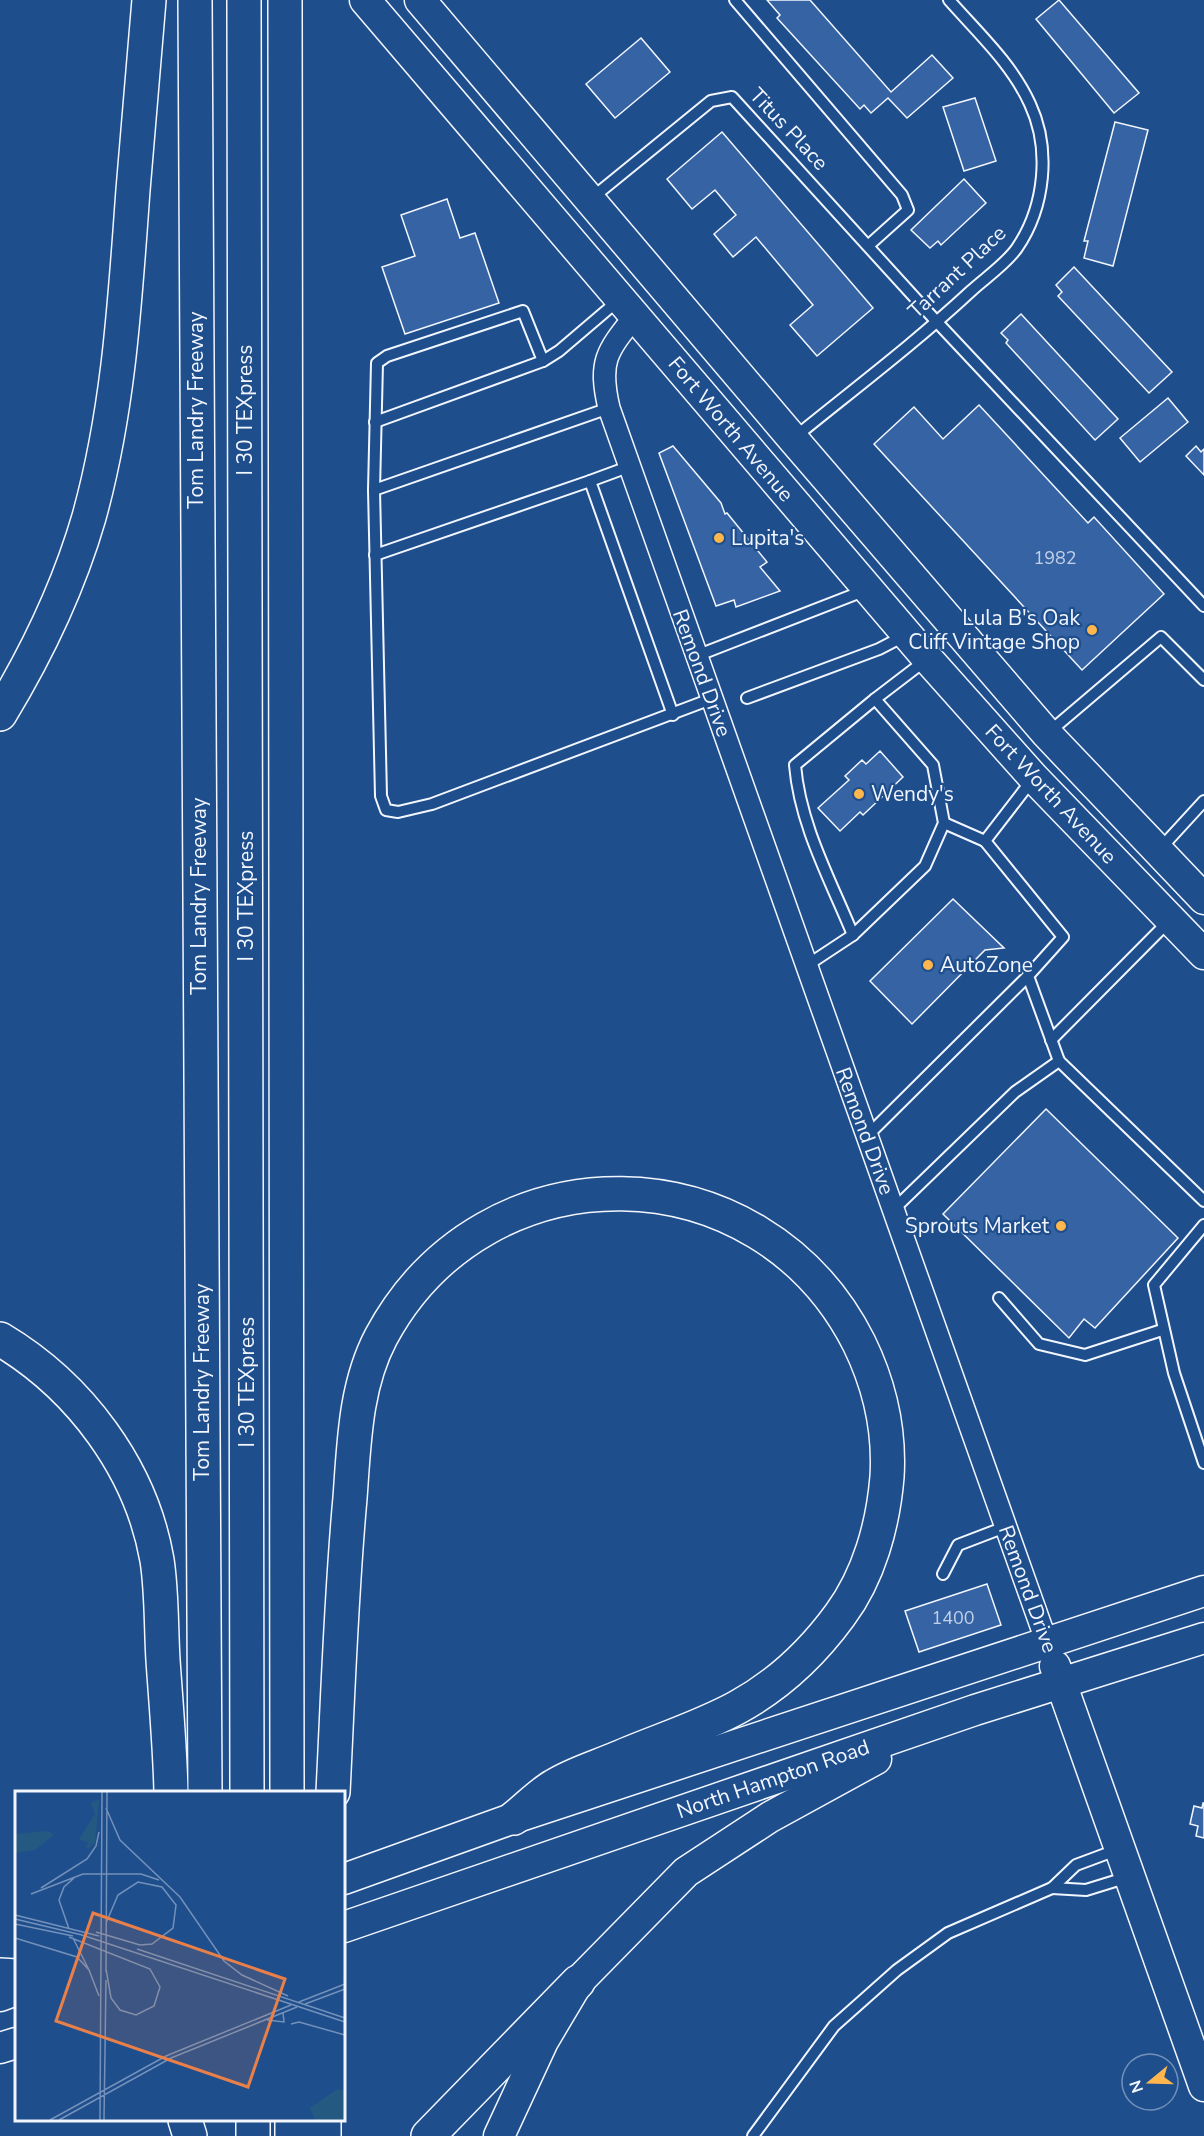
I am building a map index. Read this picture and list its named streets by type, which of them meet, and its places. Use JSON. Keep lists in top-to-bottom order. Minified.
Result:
{"streets":{"highway":["Tom Landry Freeway","I 30 TEXpress"],"main road":["Fort Worth Avenue","Remond Drive","North Hampton Road"],"lane":["Titus Place","Tarrant Place"]},"crossings":[["Titus Place","Tarrant Place"],["Titus Place","Fort Worth Avenue"],["Tarrant Place","Fort Worth Avenue"],["Fort Worth Avenue","Remond Drive"],["Remond Drive","North Hampton Road"]],"places":["Lupita's","Lula B's Oak Cliff Vintage Shop","Wendy's","AutoZone","Sprouts Market"],"house_numbers":["1982","1400"],"north":"left"}
